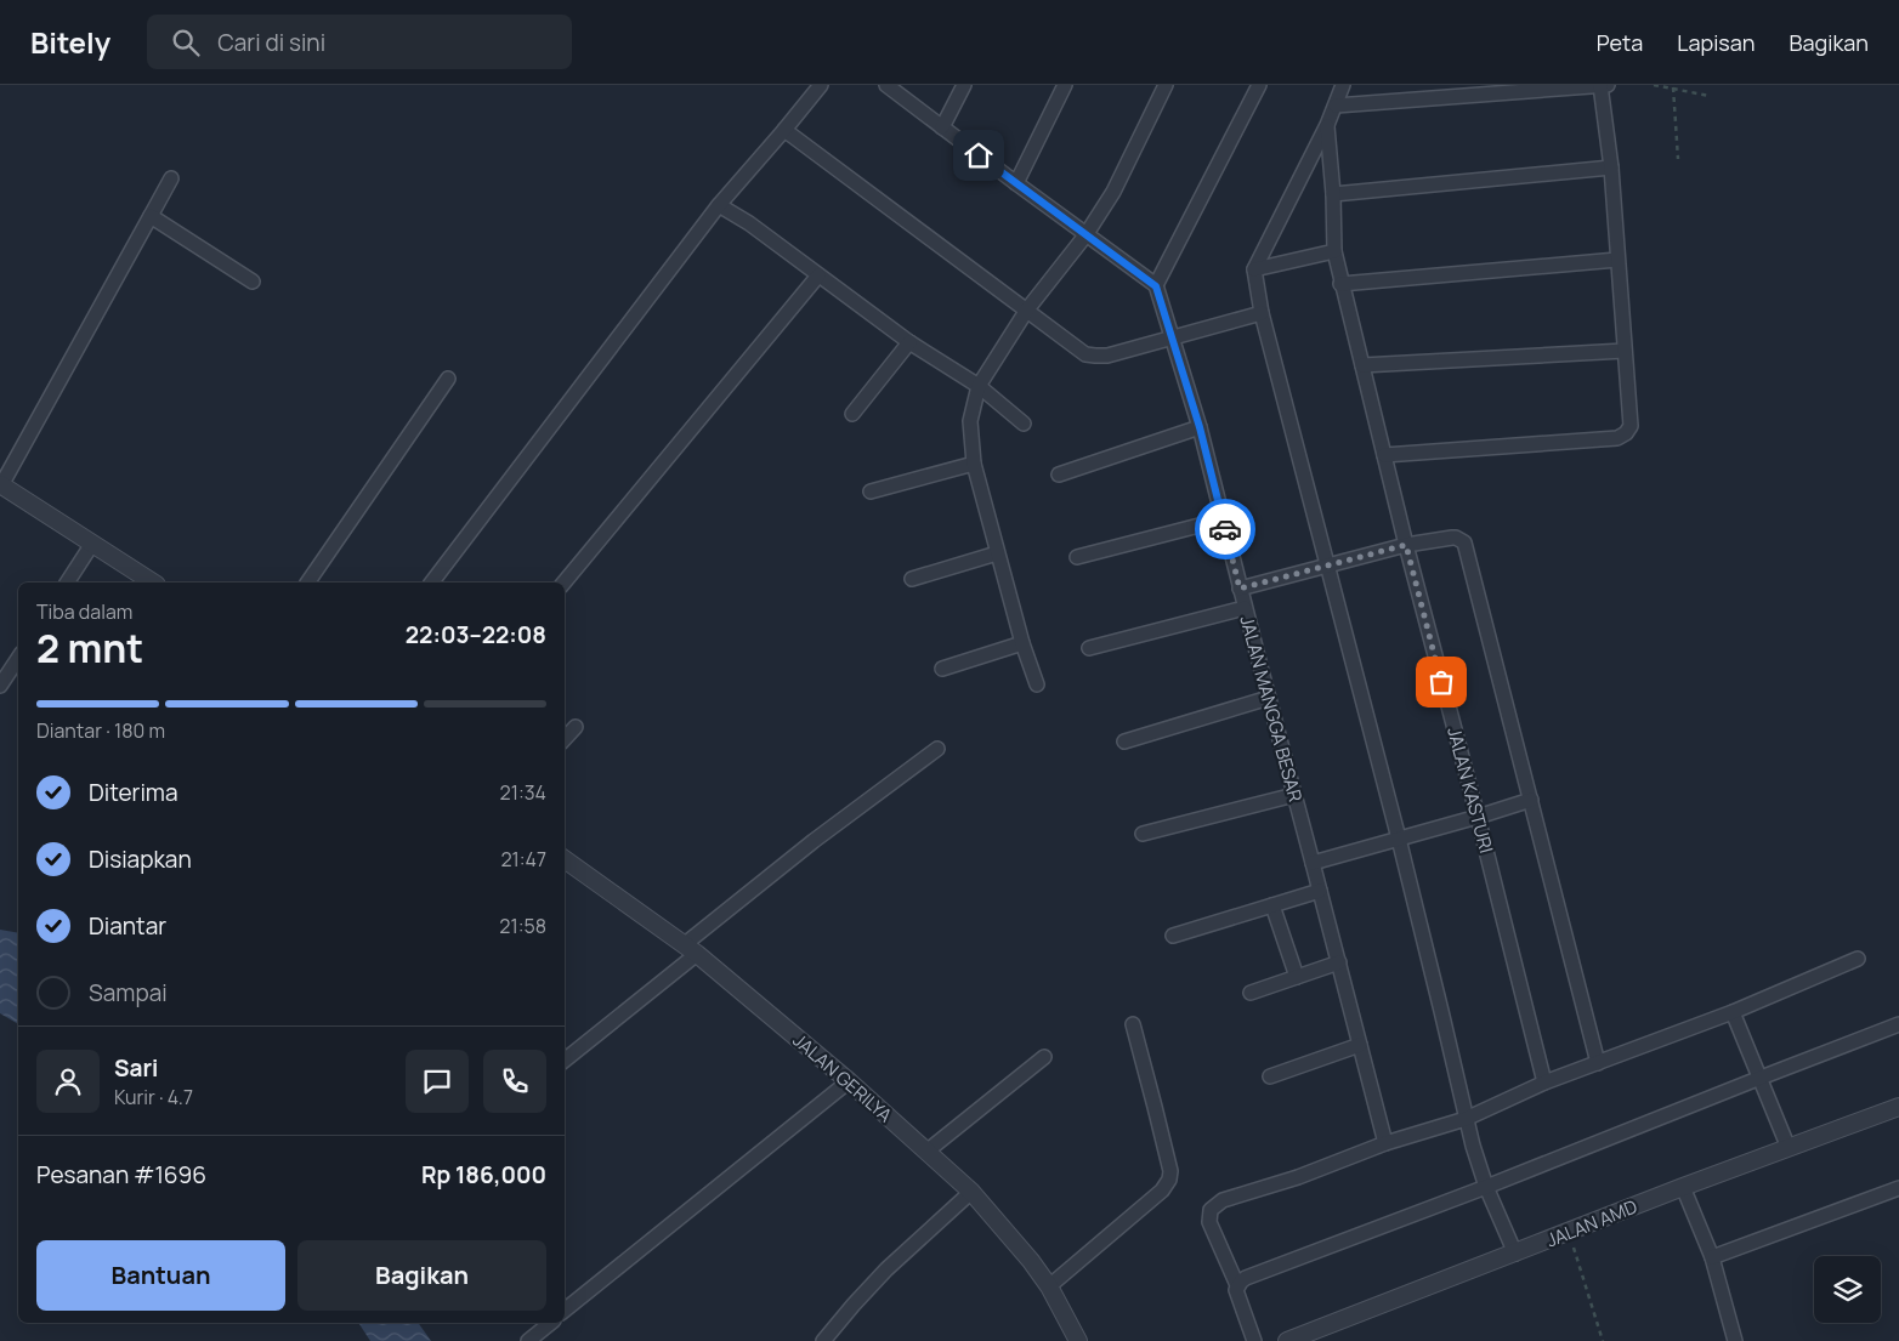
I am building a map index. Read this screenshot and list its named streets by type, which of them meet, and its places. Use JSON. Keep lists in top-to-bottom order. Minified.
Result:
{"streets":{"street":["JALAN MANGGA BESAR","JALAN KASTURI","JALAN GERILYA","JALAN AMD"]},"page":{"header":"Bitely","search":"Cari di sini","nav":["Peta","Lapisan","Bagikan"],"heading":["2 mnt","Tiba dalam","22:03–22:08"],"panel":["Sari","Kurir · 4.7","Pesanan #1696","Rp 186,000"],"bar":"Diantar · 180 m","list":[["Diterima","21:34"],["Disiapkan","21:47"],["Diantar","21:58"],"Sampai"],"buttons":["Bantuan","Bagikan"]}}
